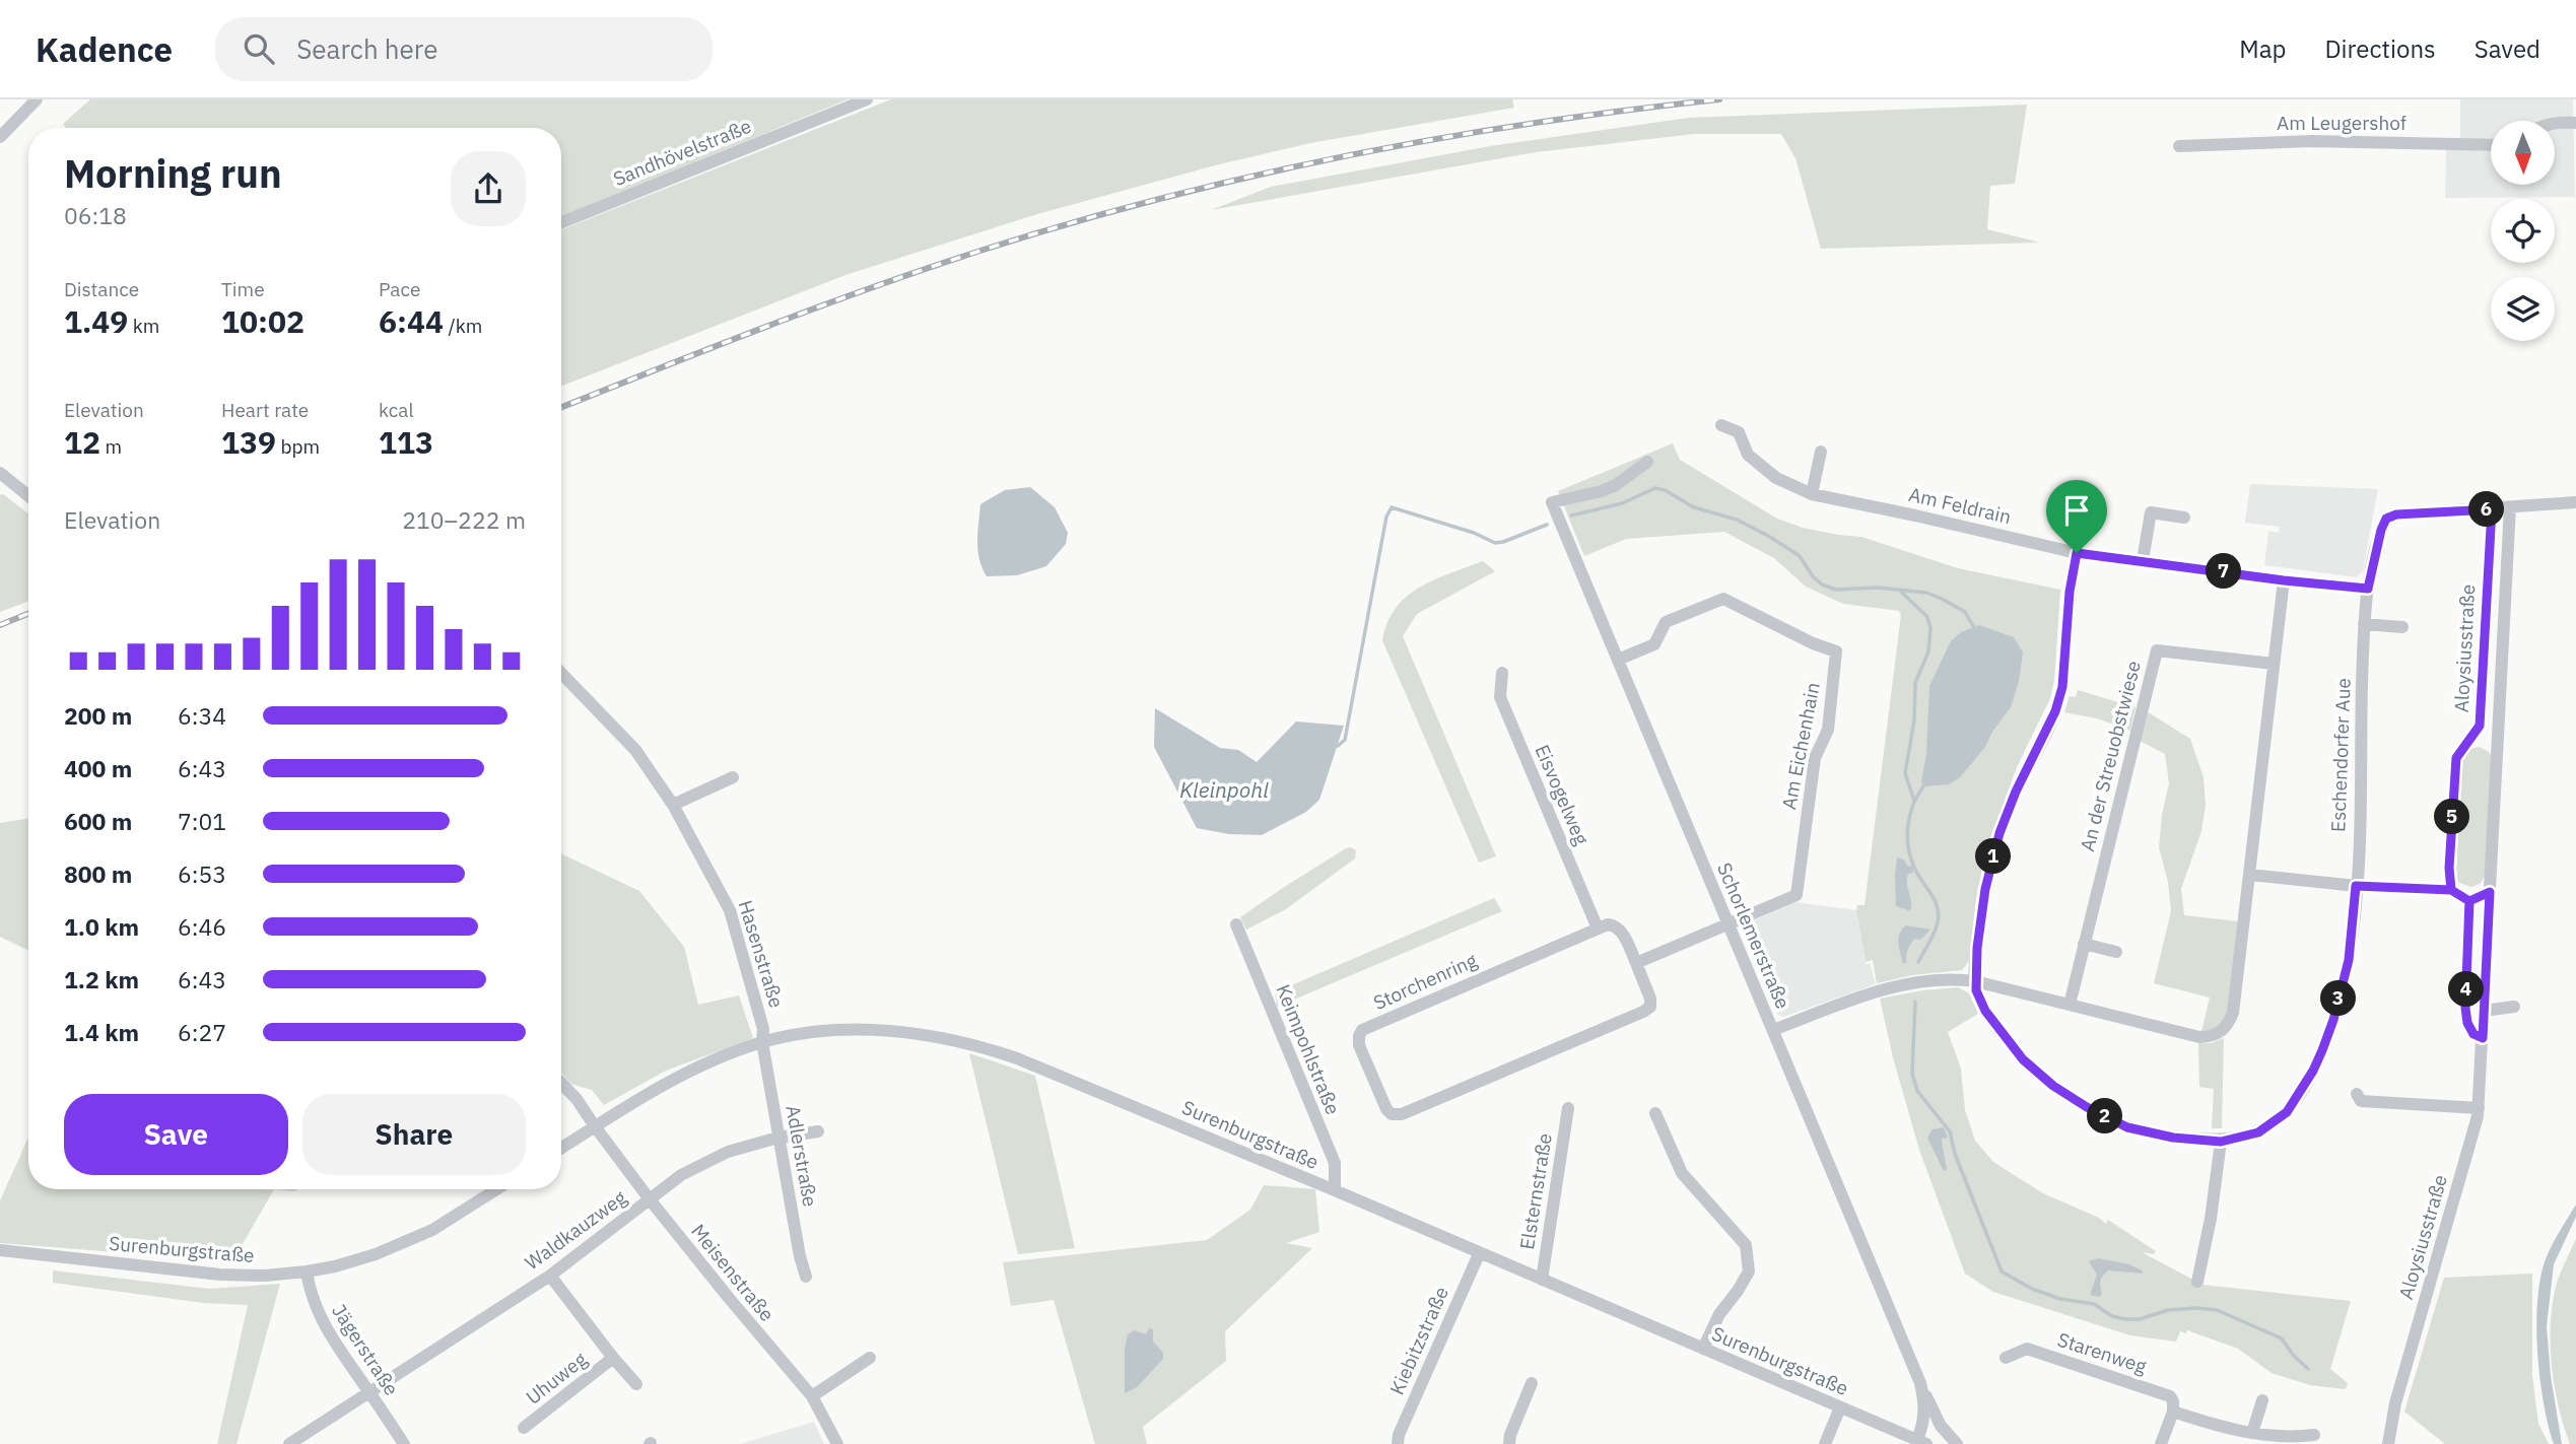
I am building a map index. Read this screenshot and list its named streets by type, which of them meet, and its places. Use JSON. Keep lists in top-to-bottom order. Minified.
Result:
{"streets":{"street":["Am Leugershof","Sandhövelstraße","Am Feldrain","Aloysiusstraße","Am Eichenhain","Eschendorfer Aue","An der Streuobstwiese","Eisvogelweg","Schorlemerstraße","Hasenstraße","Storchenring","Keimpohlstraße","Surenburgstraße","Adlerstraße","Elsternstraße","Waldkauzweg","Meisenstraße","Kiebitzstraße","Jägerstraße","Starenweg","Uhuweg"]},"crossings":[["Am Feldrain","Eschendorfer Aue"],["Aloysiusstraße","Eschendorfer Aue"],["Am Eichenhain","Schorlemerstraße"],["Eisvogelweg","Storchenring"],["Schorlemerstraße","Surenburgstraße"],["Hasenstraße","Surenburgstraße"],["Hasenstraße","Adlerstraße"],["Keimpohlstraße","Surenburgstraße"],["Surenburgstraße","Adlerstraße"],["Surenburgstraße","Elsternstraße"],["Surenburgstraße","Meisenstraße"],["Surenburgstraße","Kiebitzstraße"],["Surenburgstraße","Jägerstraße"],["Adlerstraße","Waldkauzweg"],["Waldkauzweg","Meisenstraße"],["Waldkauzweg","Jägerstraße"],["Waldkauzweg","Uhuweg"]],"water":["Kleinpohl"],"north":"bottom","page":{"header":"Kadence","search":"Search here","nav":["Map","Directions","Saved"],"heading":["Morning run","06:18"],"stats":[["Distance","1.49 km"],["Time","10:02"],["Pace","6:44 /km"],["Elevation","12 m"],["Heart rate","139 bpm"],["kcal","113"]],"chart":["Elevation","210–222 m"],"pins":["6","7","5","1","4","3","2"],"list":[{"name":"200 m","note":"6:34"},{"name":"400 m","note":"6:43"},{"name":"600 m","note":"7:01"},{"name":"800 m","note":"6:53"},{"name":"1.0 km","note":"6:46"},{"name":"1.2 km","note":"6:43"},{"name":"1.4 km","note":"6:27"}],"buttons":["Save","Share"]}}
